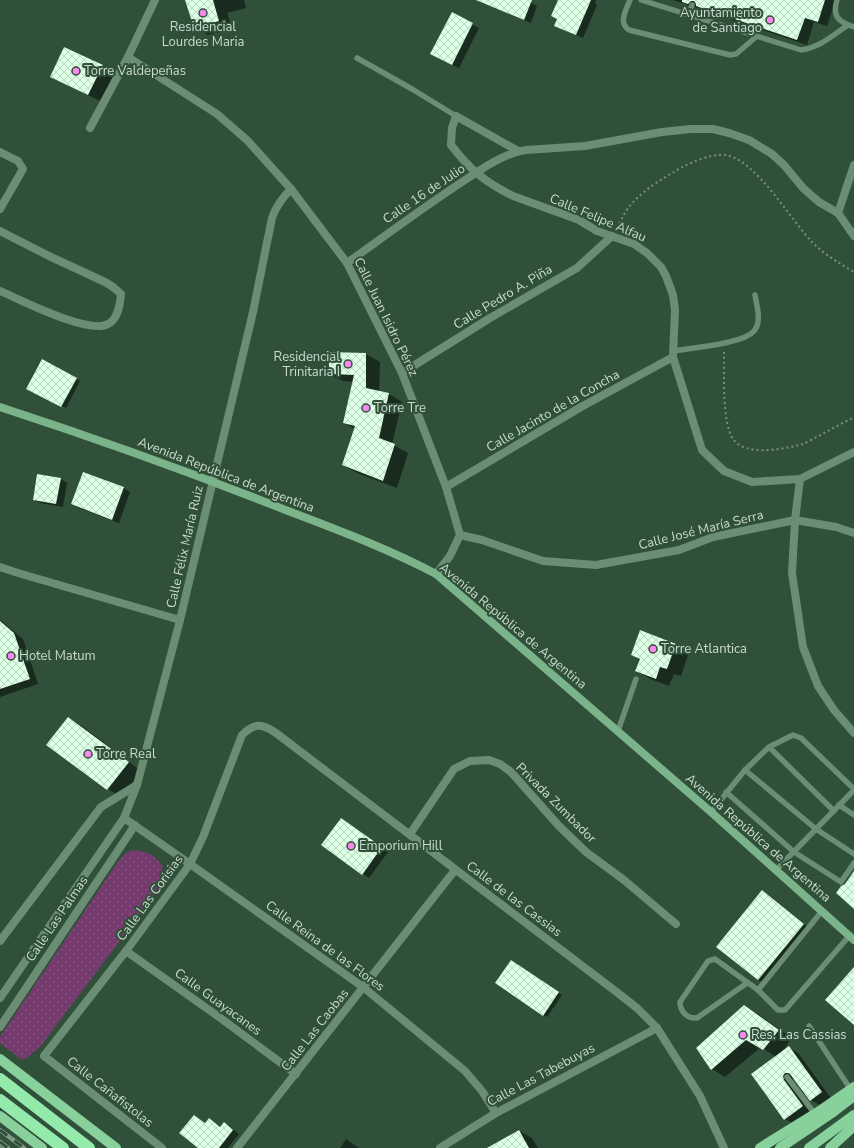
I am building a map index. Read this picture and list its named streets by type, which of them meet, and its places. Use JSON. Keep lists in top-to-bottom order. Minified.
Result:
{"streets":{"main road":["Avenida República de Argentina"],"street":["Calle 16 de Julio","Calle Felipe Alfau","Calle Pedro A. Piña","Calle Juan Isidro Pérez","Calle Jacinto de la Concha","Calle José María Serra","Calle Félix María Ruiz","Privada Zumbador","Calle Las Corisias","Calle de las Cassias","Calle Las Palmas","Calle Reina de las Flores","Calle Guayacanes","Calle Las Caobas","Calle Las Tabebuyas","Calle Cañafistolas"]},"crossings":[["Calle 16 de Julio","Calle Felipe Alfau"],["Calle 16 de Julio","Calle Juan Isidro Pérez"],["Calle Felipe Alfau","Calle Pedro A. Piña"],["Calle Felipe Alfau","Calle Jacinto de la Concha"],["Calle Pedro A. Piña","Calle Juan Isidro Pérez"],["Calle Juan Isidro Pérez","Calle Jacinto de la Concha"],["Calle Juan Isidro Pérez","Calle José María Serra"],["Calle Juan Isidro Pérez","Calle Félix María Ruiz"],["Avenida República de Argentina","Calle Félix María Ruiz"],["Calle Félix María Ruiz","Calle Las Palmas"],["Calle Félix María Ruiz","Calle Reina de las Flores"],["Privada Zumbador","Calle de las Cassias"],["Calle Las Corisias","Calle de las Cassias"],["Calle Las Corisias","Calle Reina de las Flores"],["Calle Las Corisias","Calle Guayacanes"],["Calle Las Corisias","Calle Cañafistolas"],["Calle de las Cassias","Calle Las Caobas"],["Calle de las Cassias","Calle Las Tabebuyas"],["Calle Las Palmas","Calle Reina de las Flores"],["Calle Reina de las Flores","Calle Las Caobas"],["Calle Reina de las Flores","Calle Las Tabebuyas"],["Calle Guayacanes","Calle Las Caobas"]],"places":["Residencial Lourdes Maria","Ayuntamiento de Santiago","Torre Valdepeñas","Residencial Trinitaria I","Torre Tre","Torre Atlantica","Hotel Matum","Torre Real","Emporium Hill","Res. Las Cassias"]}
